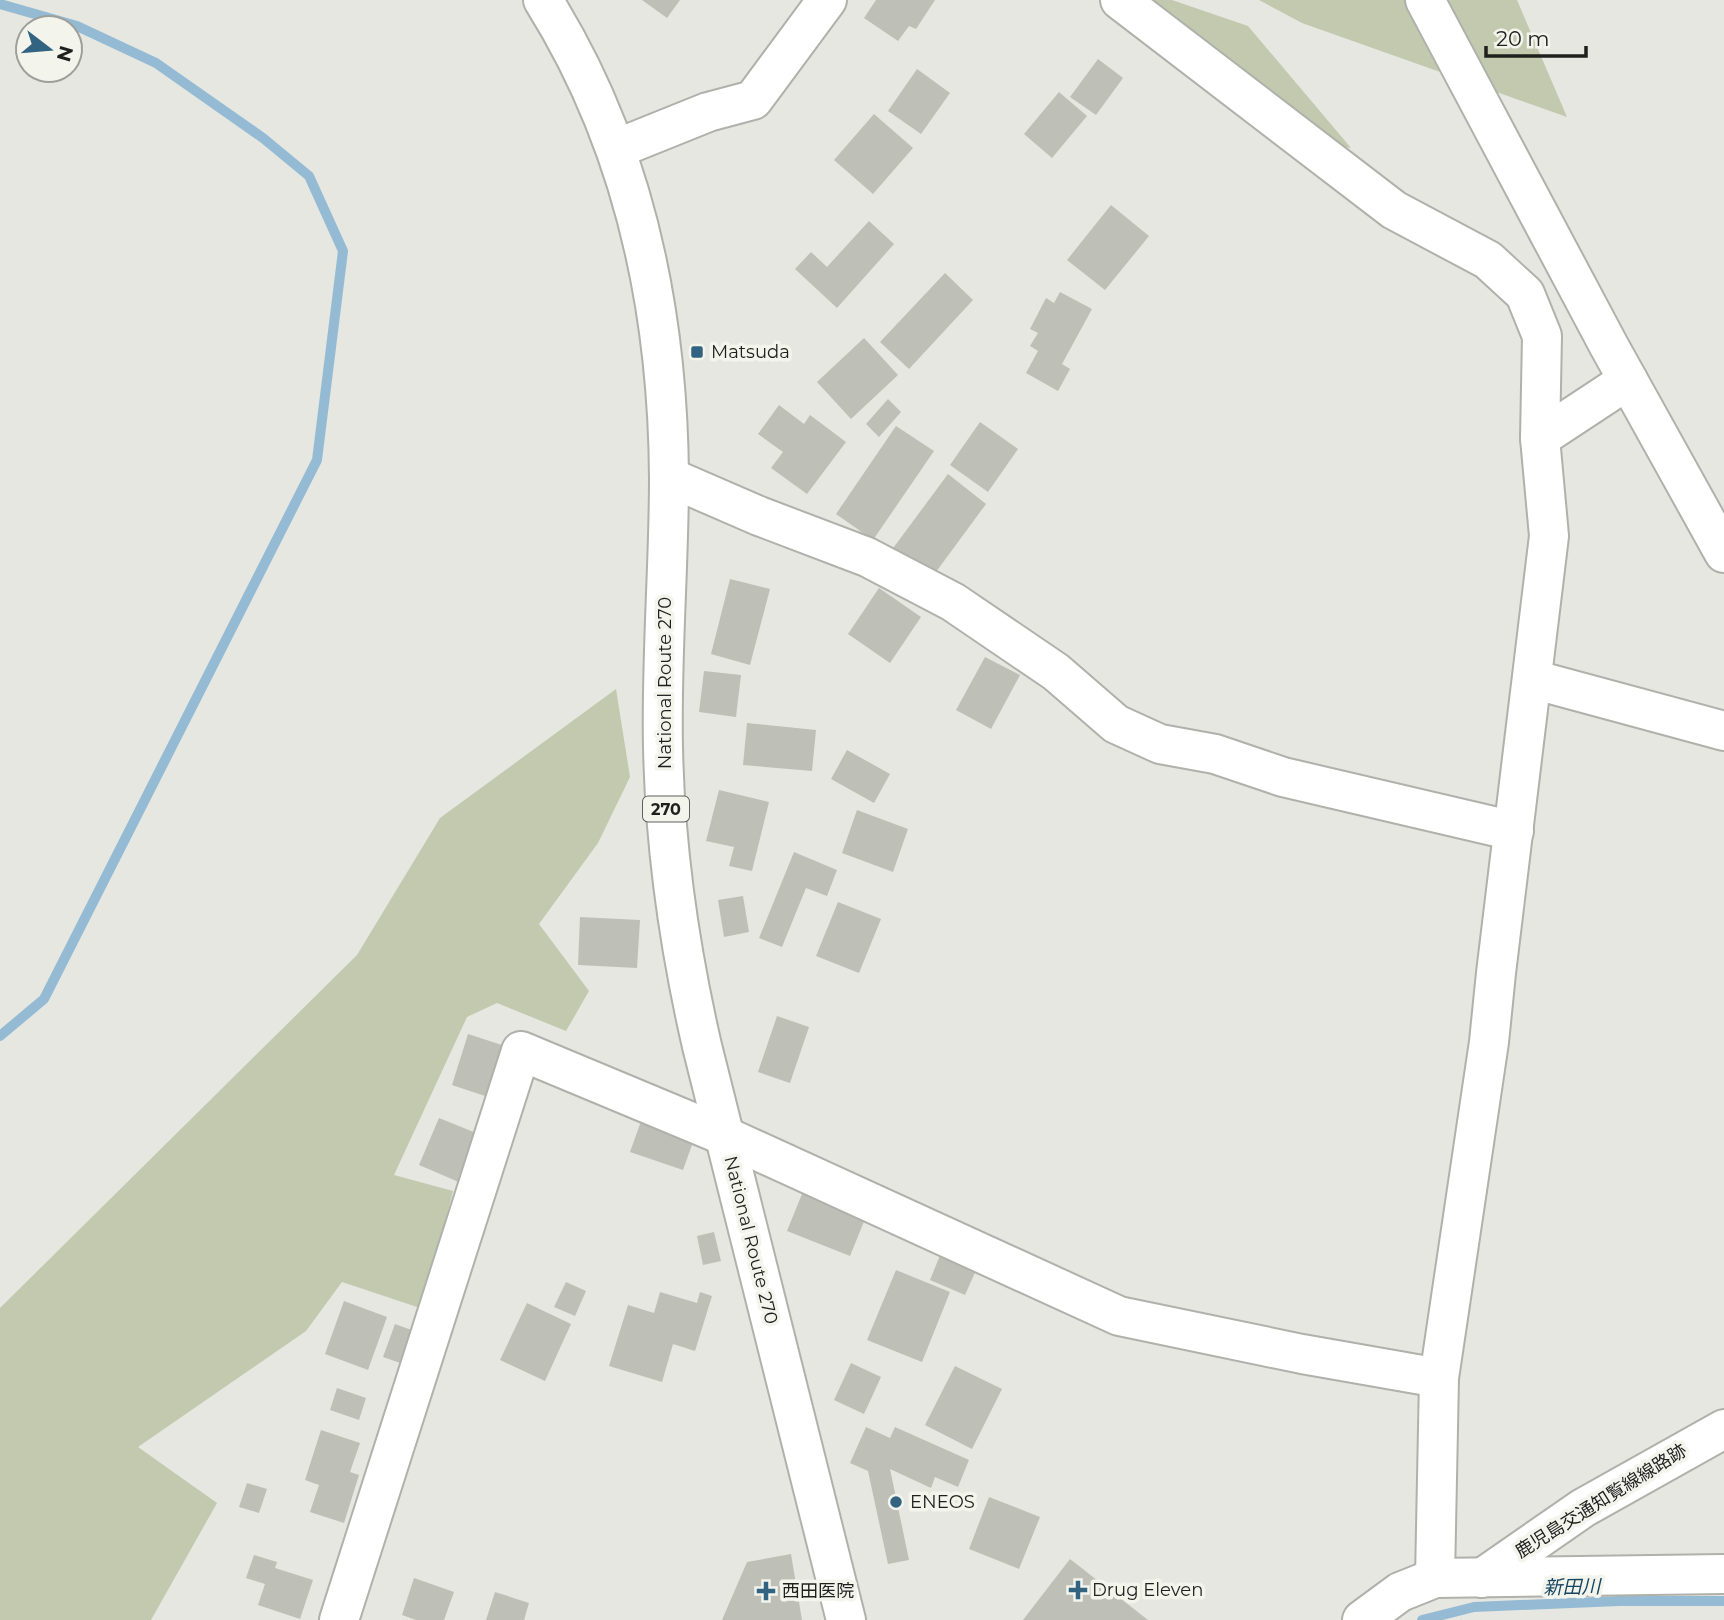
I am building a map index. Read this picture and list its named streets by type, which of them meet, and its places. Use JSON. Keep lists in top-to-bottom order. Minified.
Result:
{"streets":{"main road":["National Route 270","270","鹿児島交通知覧線線路跡"]},"water":["新田川"],"places":{"transit":["Matsuda"],"other":["ENEOS"],"health":["Drug Eleven","西田医院"]},"scale_bar":"20 m","north":"right"}
